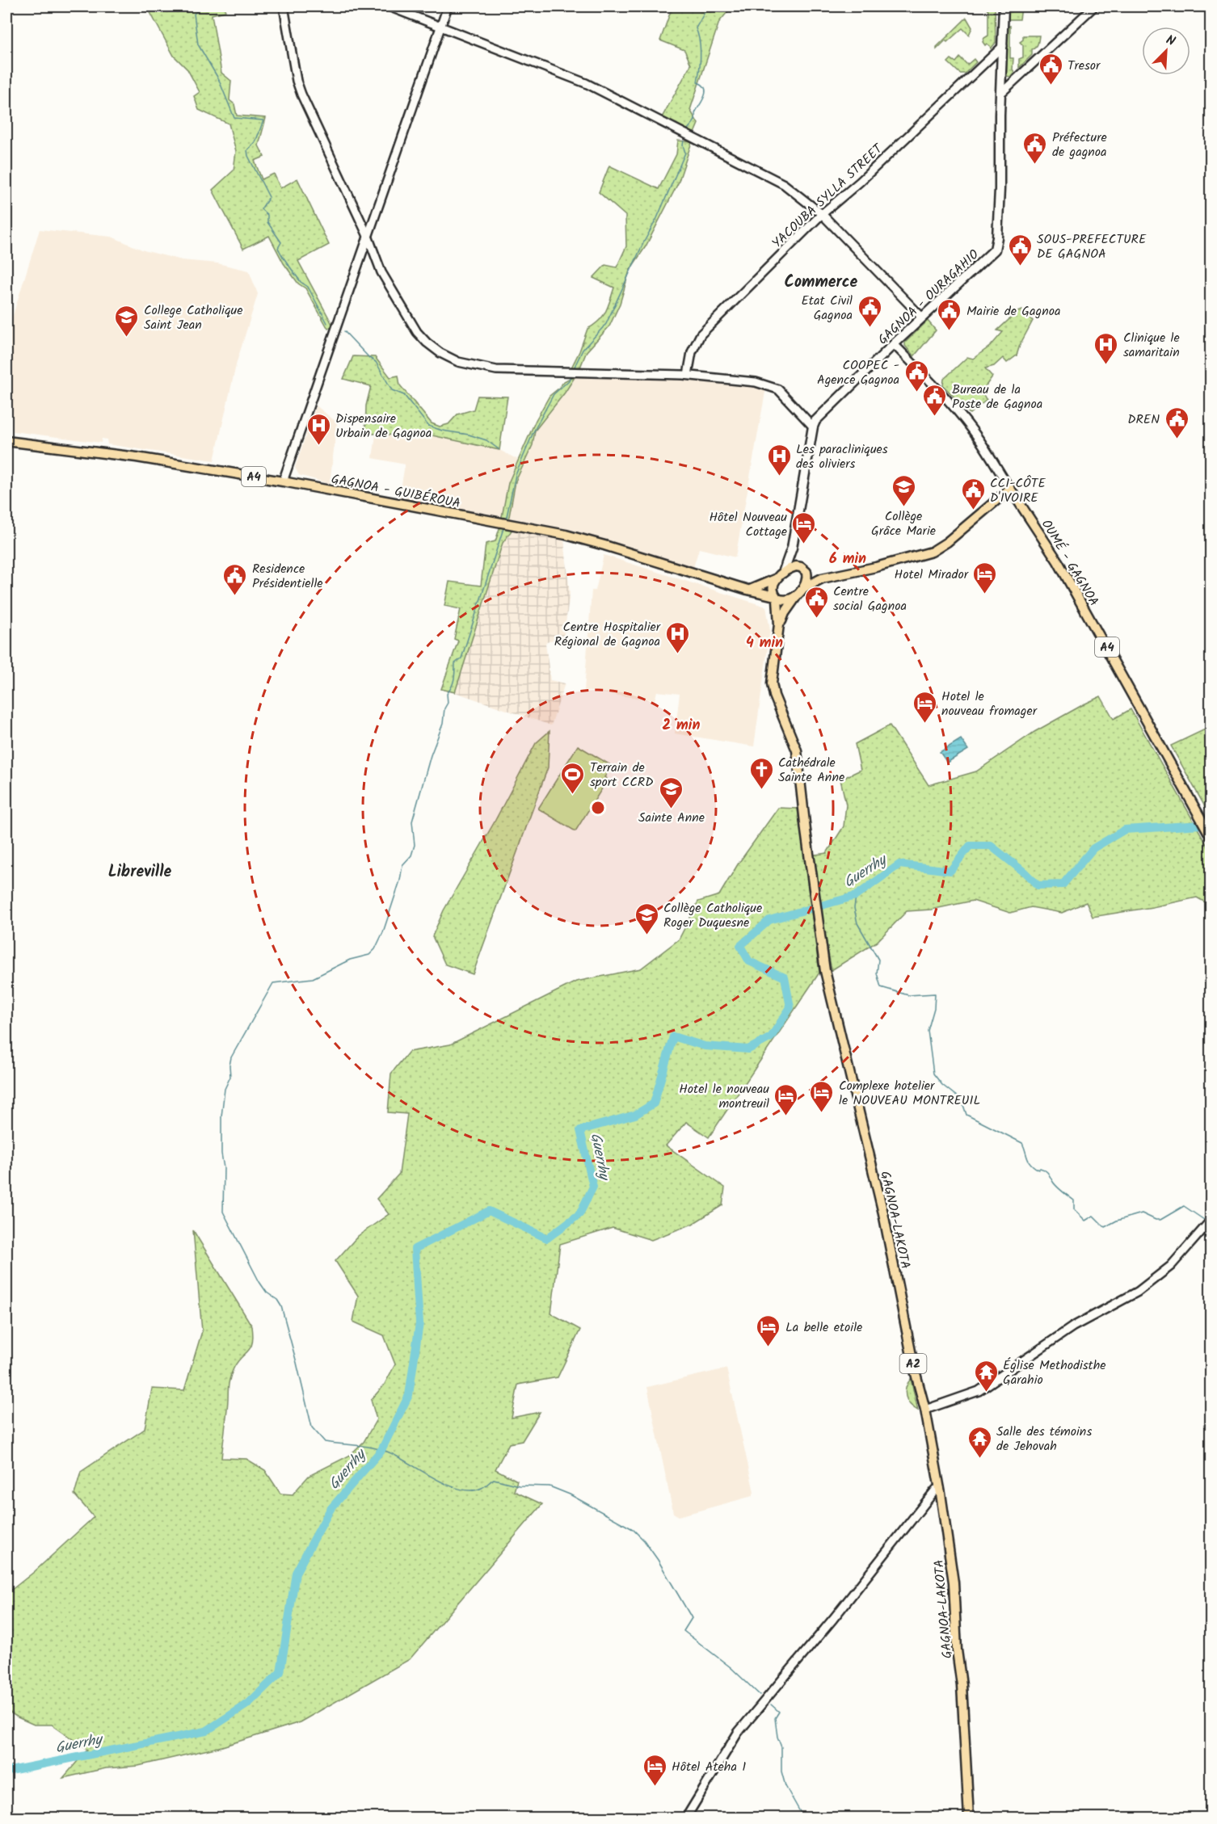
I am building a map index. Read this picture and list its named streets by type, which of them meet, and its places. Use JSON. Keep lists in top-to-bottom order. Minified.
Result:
{"streets":{"main road":["GAGNOA - OURAGAHIO","A4","GAGNOA - GUIBÉROUA","OUMÉ - GAGNOA","GAGNOA-LAKOTA","A2"],"street":["YACOUBA SYLLA STREET"]},"crossings":[["YACOUBA SYLLA STREET","GAGNOA - OURAGAHIO"],["GAGNOA - GUIBÉROUA","GAGNOA-LAKOTA"]],"districts":["Commerce","Libreville"],"water":["Guerrhy"],"places":{"public building":["Tresor","Préfecture de gagnoa","SOUS-PREFECTURE DE GAGNOA","Etat Civil Gagnoa","Mairie de Gagnoa","COOPEC - Agence Gagnoa","Bureau de la Poste de Gagnoa","DREN","CCI-CÔTE D'IVOIRE","Residence Présidentielle","Centre social Gagnoa"],"school or university":["College Catholique Saint Jean","Collège Grâce Marie","Sainte Anne","Collège Catholique Roger Duquesne"],"hospital":["Clinique le samaritain","Dispensaire Urbain de Gagnoa","Les paracliniques des oliviers","Centre Hospitalier Régional de Gagnoa"],"hotel":["Hôtel Nouveau Cottage","Hotel Mirador","Hotel le nouveau fromager","Complexe hotelier le NOUVEAU MONTREUIL","Hotel le nouveau montreuil","La belle etoile","Hôtel Ateha 1"],"church":["Cathédrale Sainte Anne"],"sports":["Terrain de sport CCRD"],"temple":["Église Methodisthe Garahio","Salle des témoins de Jehovah"]},"north":"top right","rings":["6 min","4 min","2 min"]}
